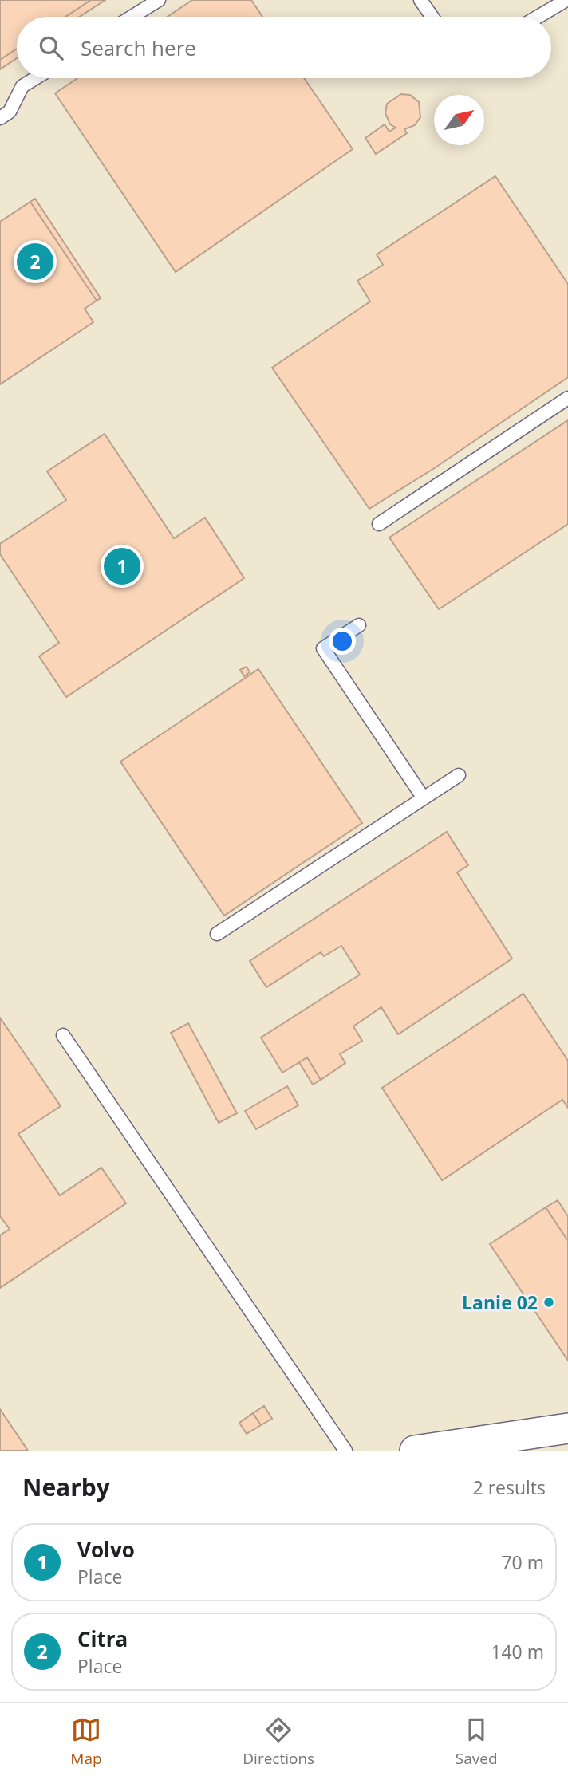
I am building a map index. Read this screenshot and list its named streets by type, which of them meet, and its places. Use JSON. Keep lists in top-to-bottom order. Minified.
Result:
{"places":["Lanie 02"],"north":"top right","page":{"search":"Search here","pins":["2","1"],"heading":["Nearby","2 results"],"list":[{"mark":"1","name":"Volvo","note":"Place","value":"70 m"},{"mark":"2","name":"Citra","note":"Place","value":"140 m"}],"nav":["Map","Directions","Saved"]}}
